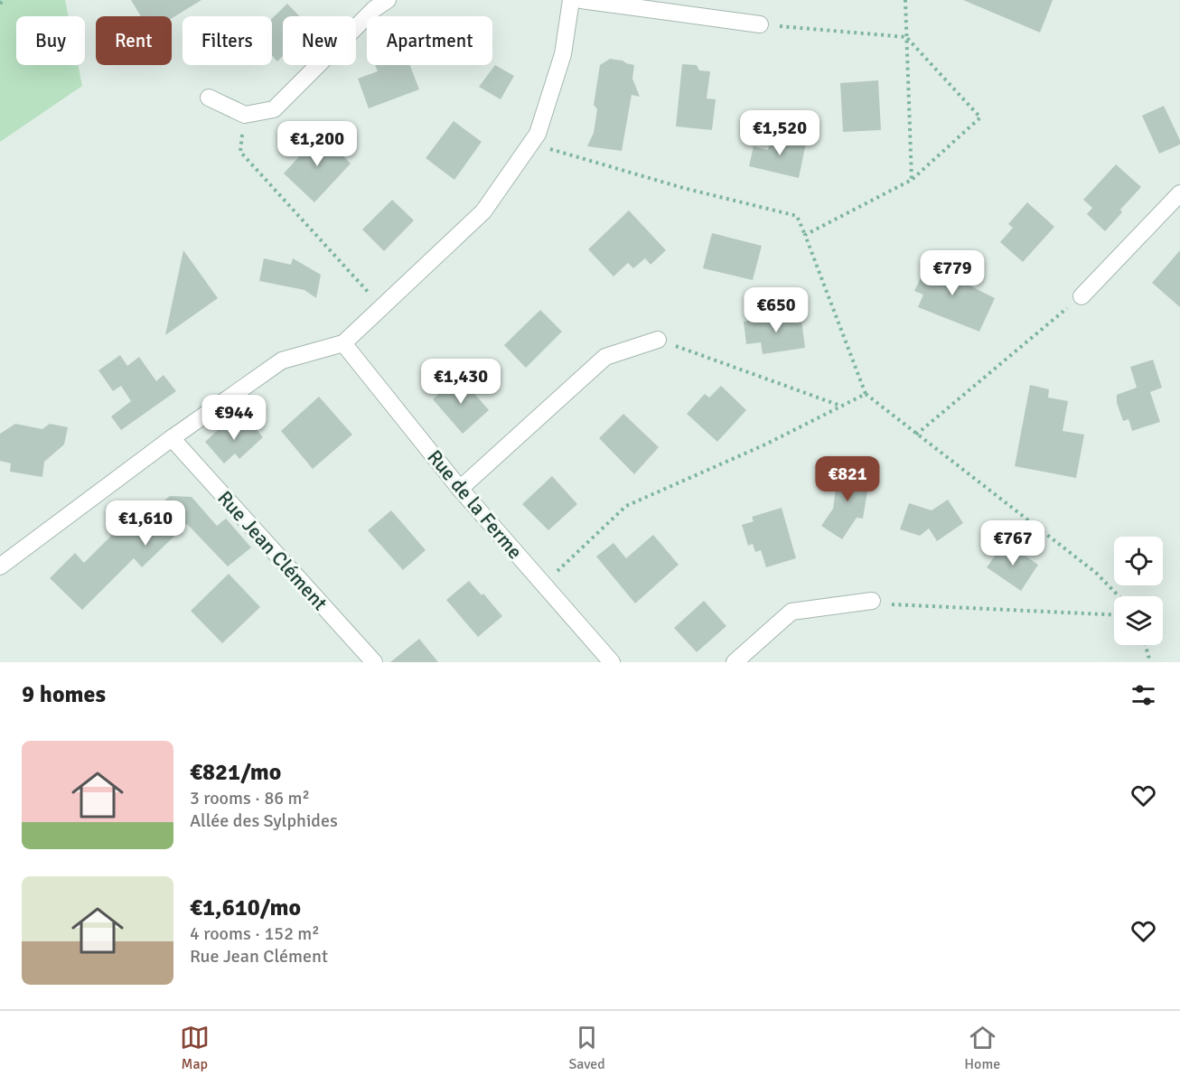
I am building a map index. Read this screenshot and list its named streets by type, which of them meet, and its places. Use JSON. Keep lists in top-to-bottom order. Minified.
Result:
{"streets":{"street":["Rue de la Ferme","Rue Jean Clément"]},"page":{"chip":["Buy","Rent","Filters","New","Apartment"],"price":["€1,520","€1,200","€779","€650","€1,430","€944","€821","€1,610","€767"],"heading":"9 homes","list":[{"name":"€821/mo","note":"3 rooms · 86 m² · Allée des Sylphides"},{"name":"€1,610/mo","note":"4 rooms · 152 m² · Rue Jean Clément"}],"tabs":["Map","Saved","Home"]}}
